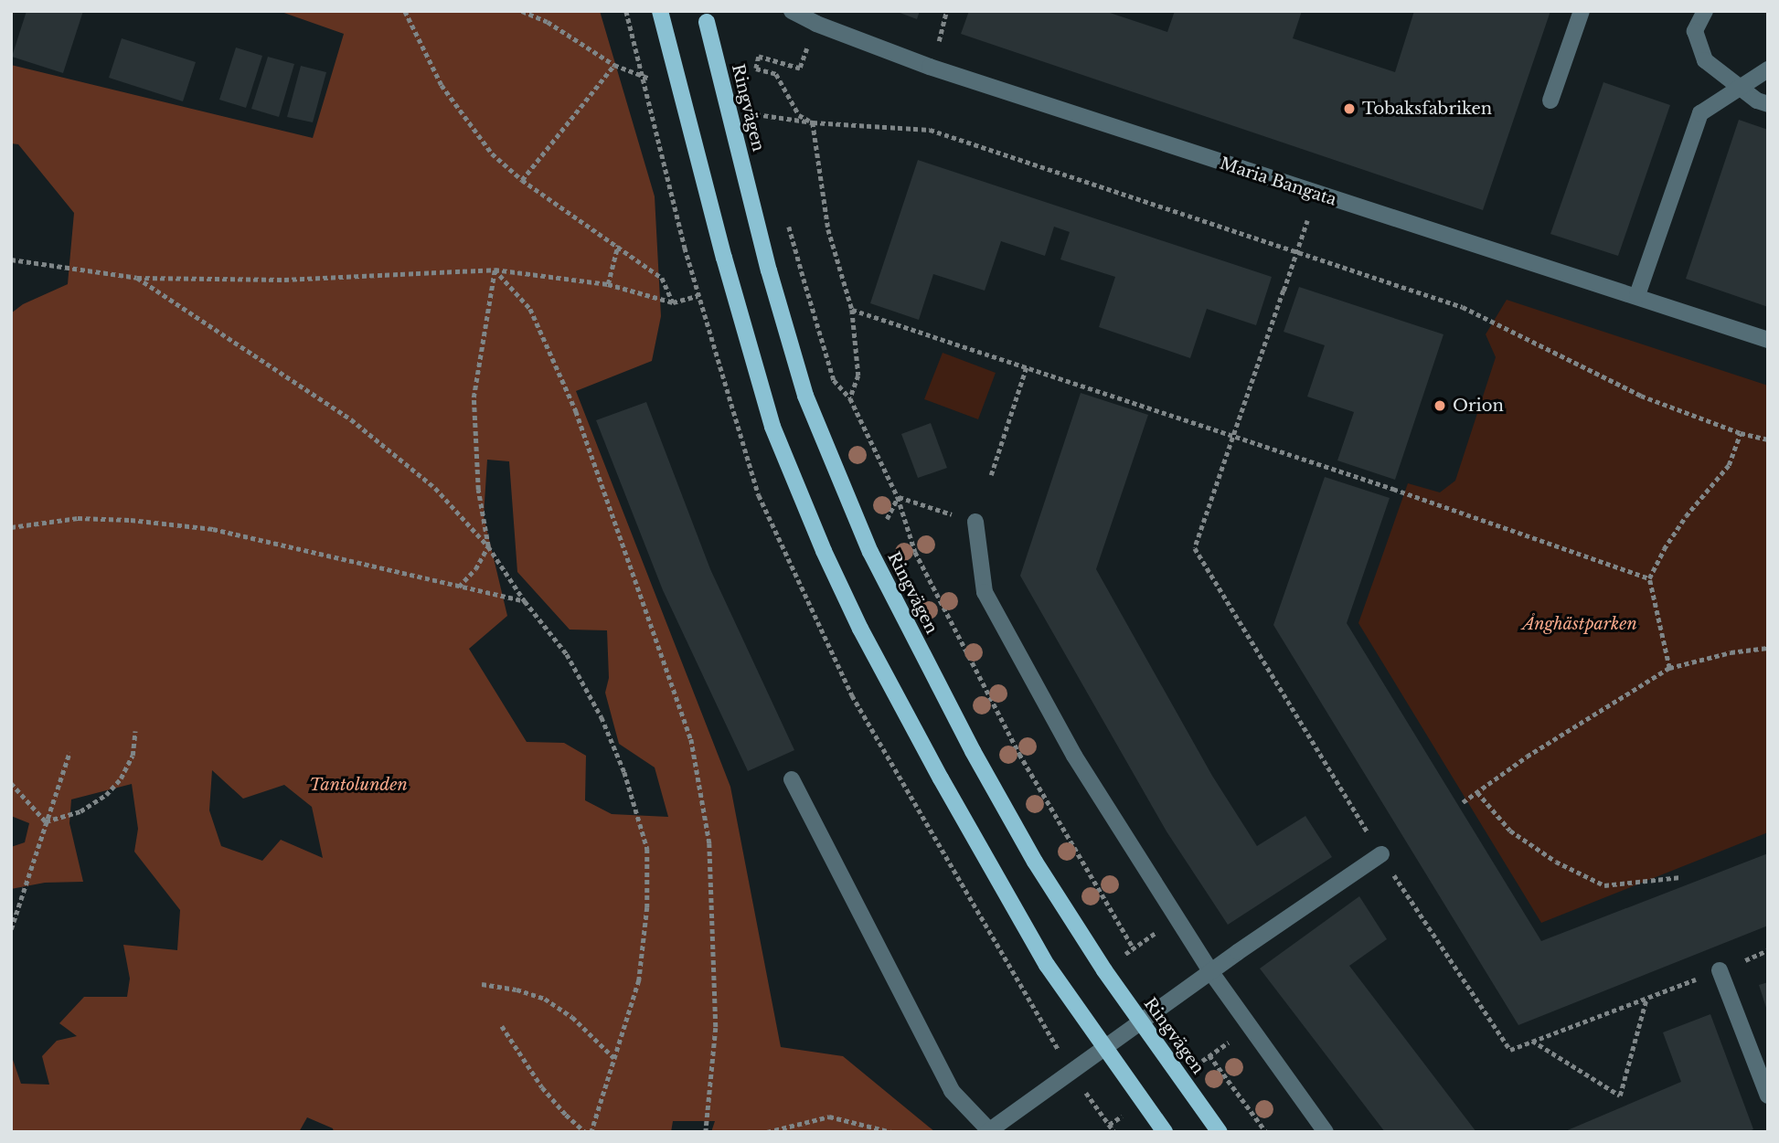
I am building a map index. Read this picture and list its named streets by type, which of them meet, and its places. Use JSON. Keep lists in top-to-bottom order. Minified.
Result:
{"streets":{"main road":["Ringvägen"],"street":["Maria Bangata"]},"parks":["Ånghästparken","Tantolunden"],"places":["Tobaksfabriken","Orion"]}
